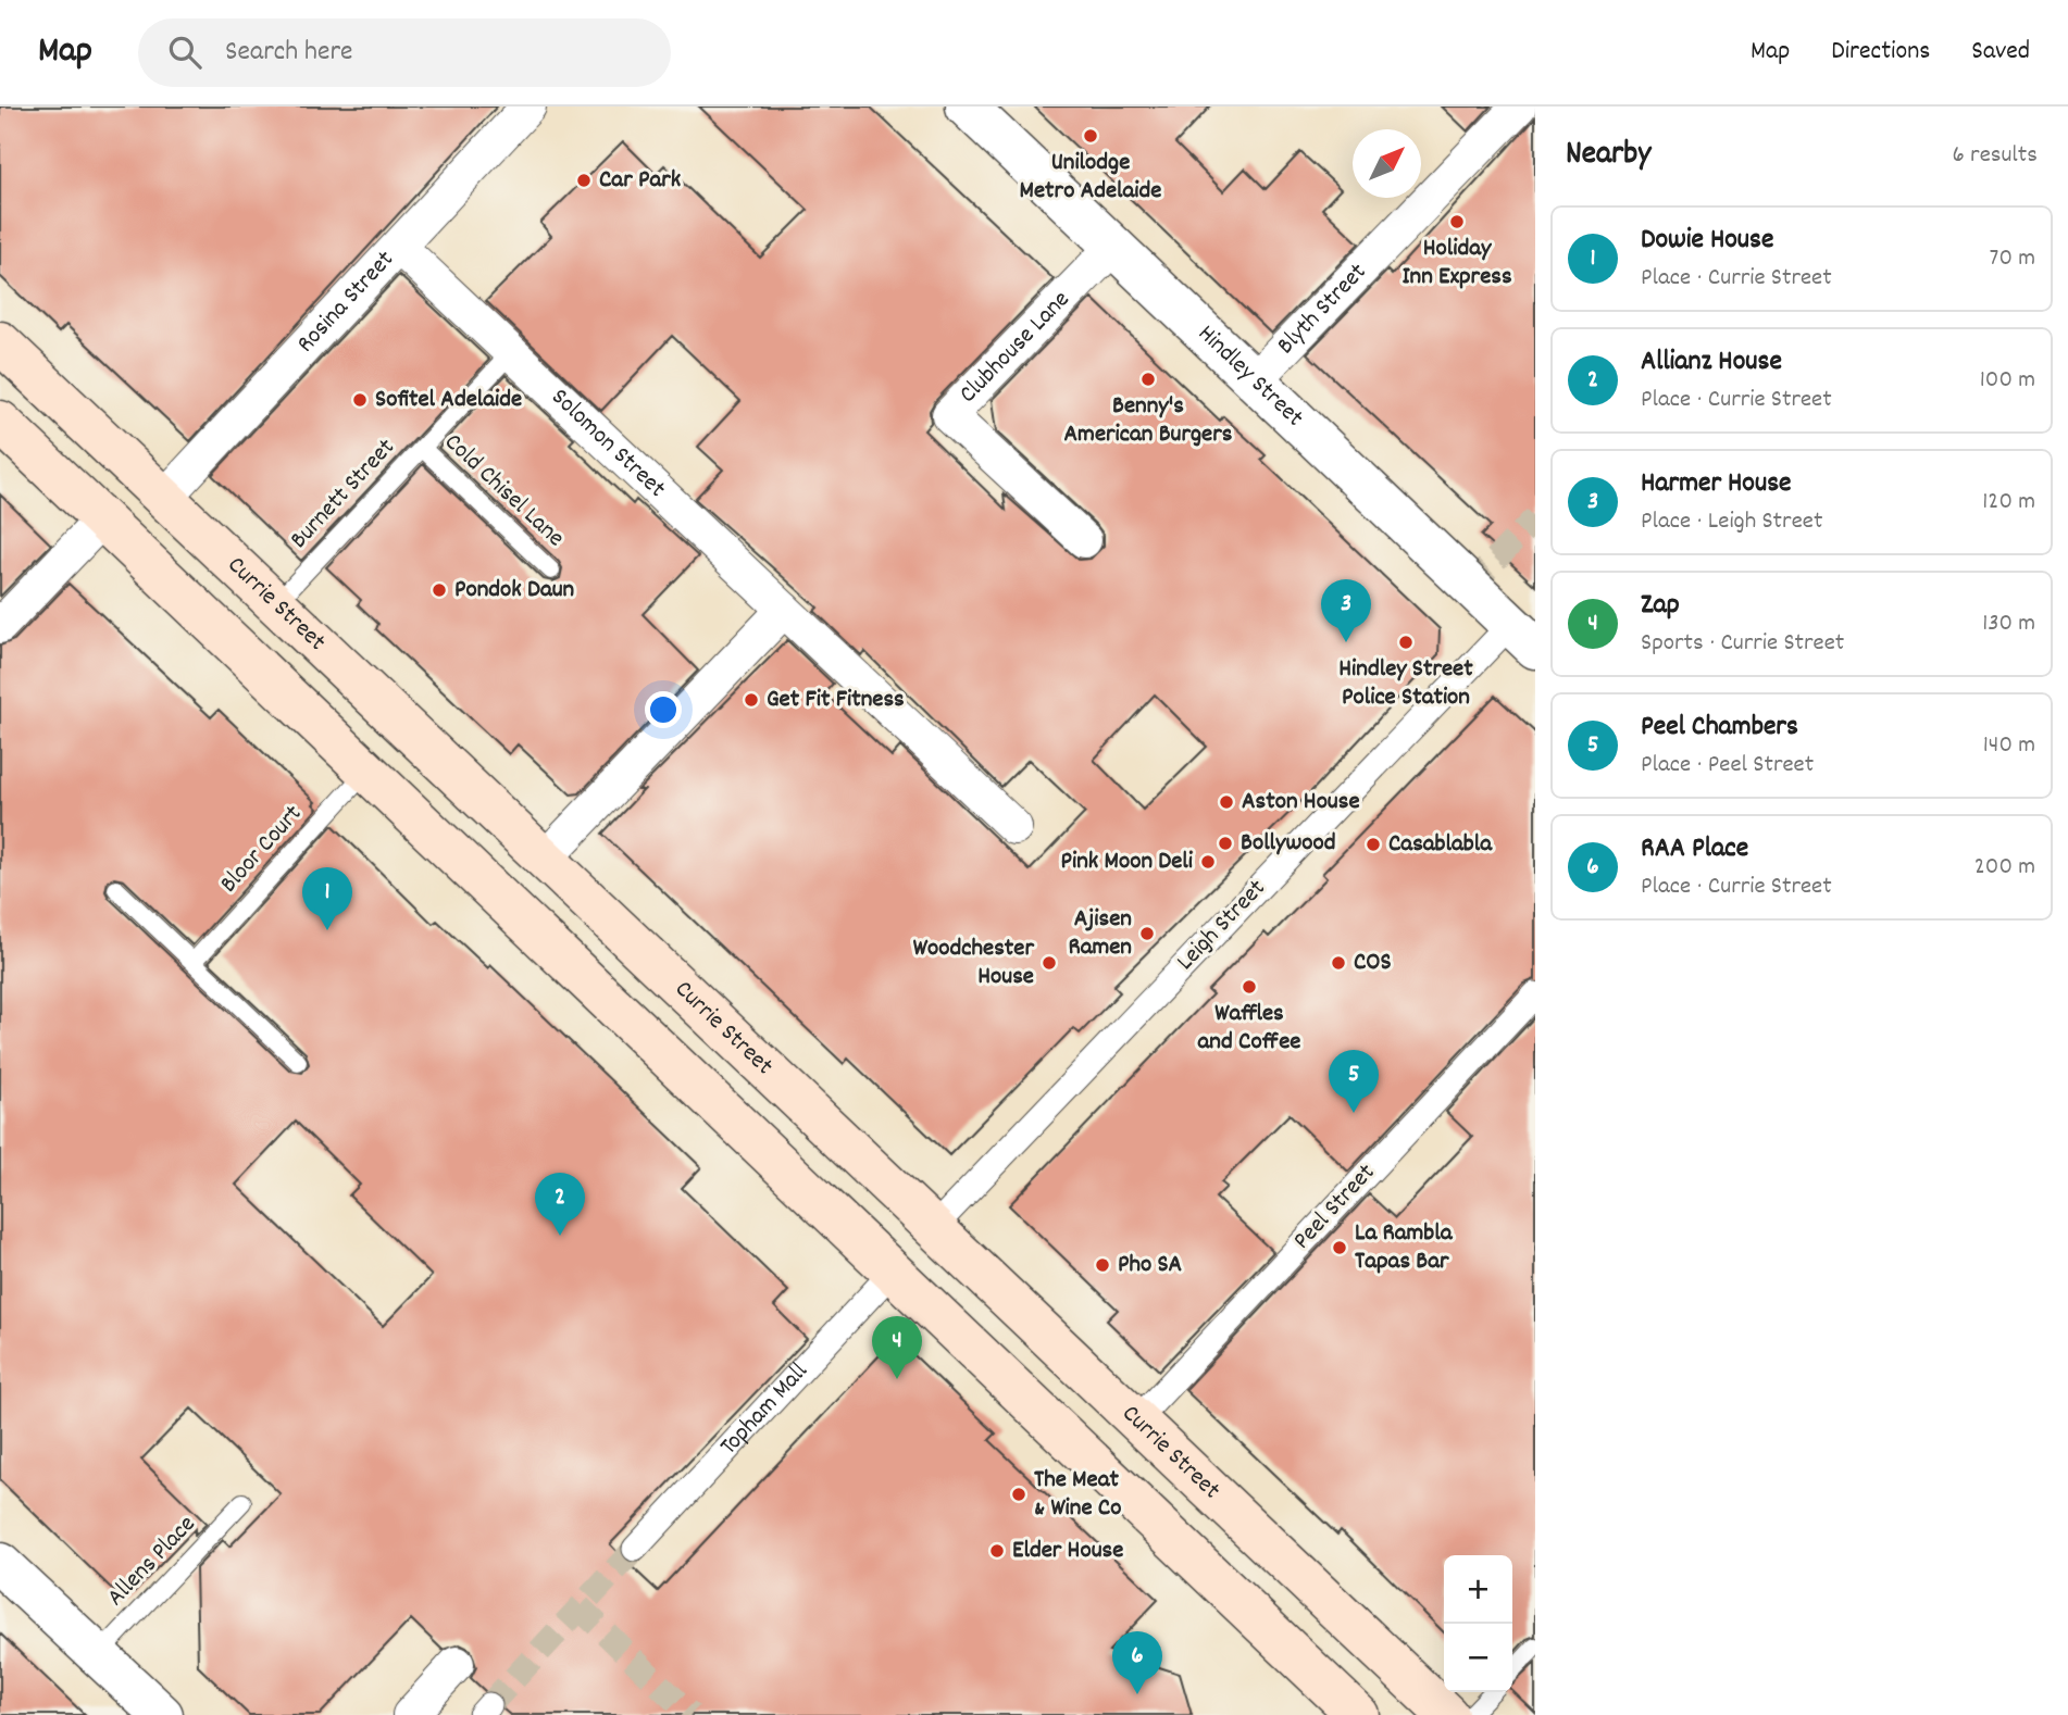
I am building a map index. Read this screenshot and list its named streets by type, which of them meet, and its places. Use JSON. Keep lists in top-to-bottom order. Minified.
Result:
{"streets":{"main road":["Currie Street"],"street":["Rosina Street","Blyth Street","Clubhouse Lane","Hindley Street","Solomon Street","Leigh Street","Peel Street","Topham Mall"],"lane":["Cold Chisel Lane","Burnett Street","Bloor Court","Allens Place"]},"crossings":[["Rosina Street","Solomon Street"],["Rosina Street","Currie Street"],["Blyth Street","Hindley Street"],["Clubhouse Lane","Hindley Street"],["Hindley Street","Leigh Street"],["Solomon Street","Burnett Street"],["Cold Chisel Lane","Burnett Street"],["Burnett Street","Currie Street"],["Currie Street","Leigh Street"],["Currie Street","Peel Street"]],"places":["Unilodge Metro Adelaide","Car Park","Holiday Inn Express","Benny's American Burgers","Sofitel Adelaide","Pondok Daun","Hindley Street Police Station","Get Fit Fitness","Aston House","Bollywood","Casablabla","Pink Moon Deli","Ajisen Ramen","Woodchester House","COS","Waffles and Coffee","La Rambla Tapas Bar","Pho SA","The Meat & Wine Co","Elder House"],"north":"top right","page":{"header":"Map","search":"Search here","nav":["Map","Directions","Saved"],"heading":["Nearby","6 results"],"list":[{"mark":"1","name":"Dowie House","note":"Place · Currie Street","value":"70 m"},{"mark":"2","name":"Allianz House","note":"Place · Currie Street","value":"100 m"},{"mark":"3","name":"Harmer House","note":"Place · Leigh Street","value":"120 m"},{"mark":"4","name":"Zap","note":"Sports · Currie Street","value":"130 m"},{"mark":"5","name":"Peel Chambers","note":"Place · Peel Street","value":"140 m"},{"mark":"6","name":"RAA Place","note":"Place · Currie Street","value":"200 m"}],"pins":["3","1","5","2","4","6"],"map_buttons":["+","−"]}}
